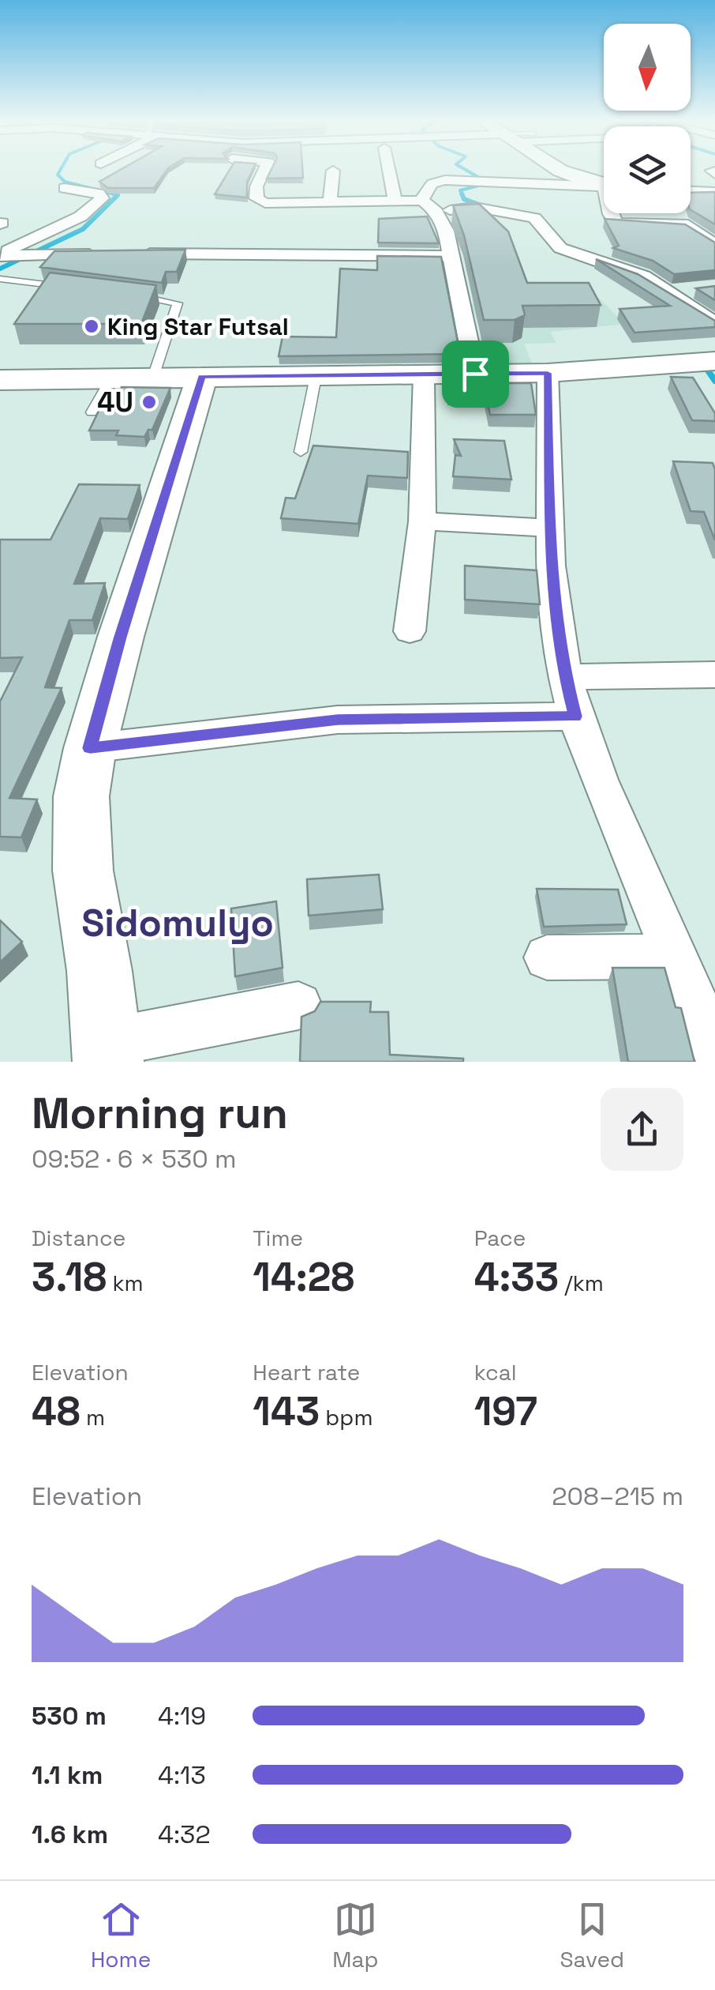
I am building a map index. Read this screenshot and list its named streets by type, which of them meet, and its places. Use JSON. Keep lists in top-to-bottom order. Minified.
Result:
{"districts":["Sidomulyo"],"places":["King Star Futsal","4U"],"north":"bottom","page":{"heading":["Morning run","09:52 · 6 × 530 m"],"stats":[["Distance","3.18 km"],["Time","14:28"],["Pace","4:33 /km"],["Elevation","48 m"],["Heart rate","143 bpm"],["kcal","197"]],"chart":["Elevation","208–215 m"],"list":[{"name":"530 m","note":"4:19"},{"name":"1.1 km","note":"4:13"},{"name":"1.6 km","note":"4:32"}],"tabs":["Home","Map","Saved"]}}
